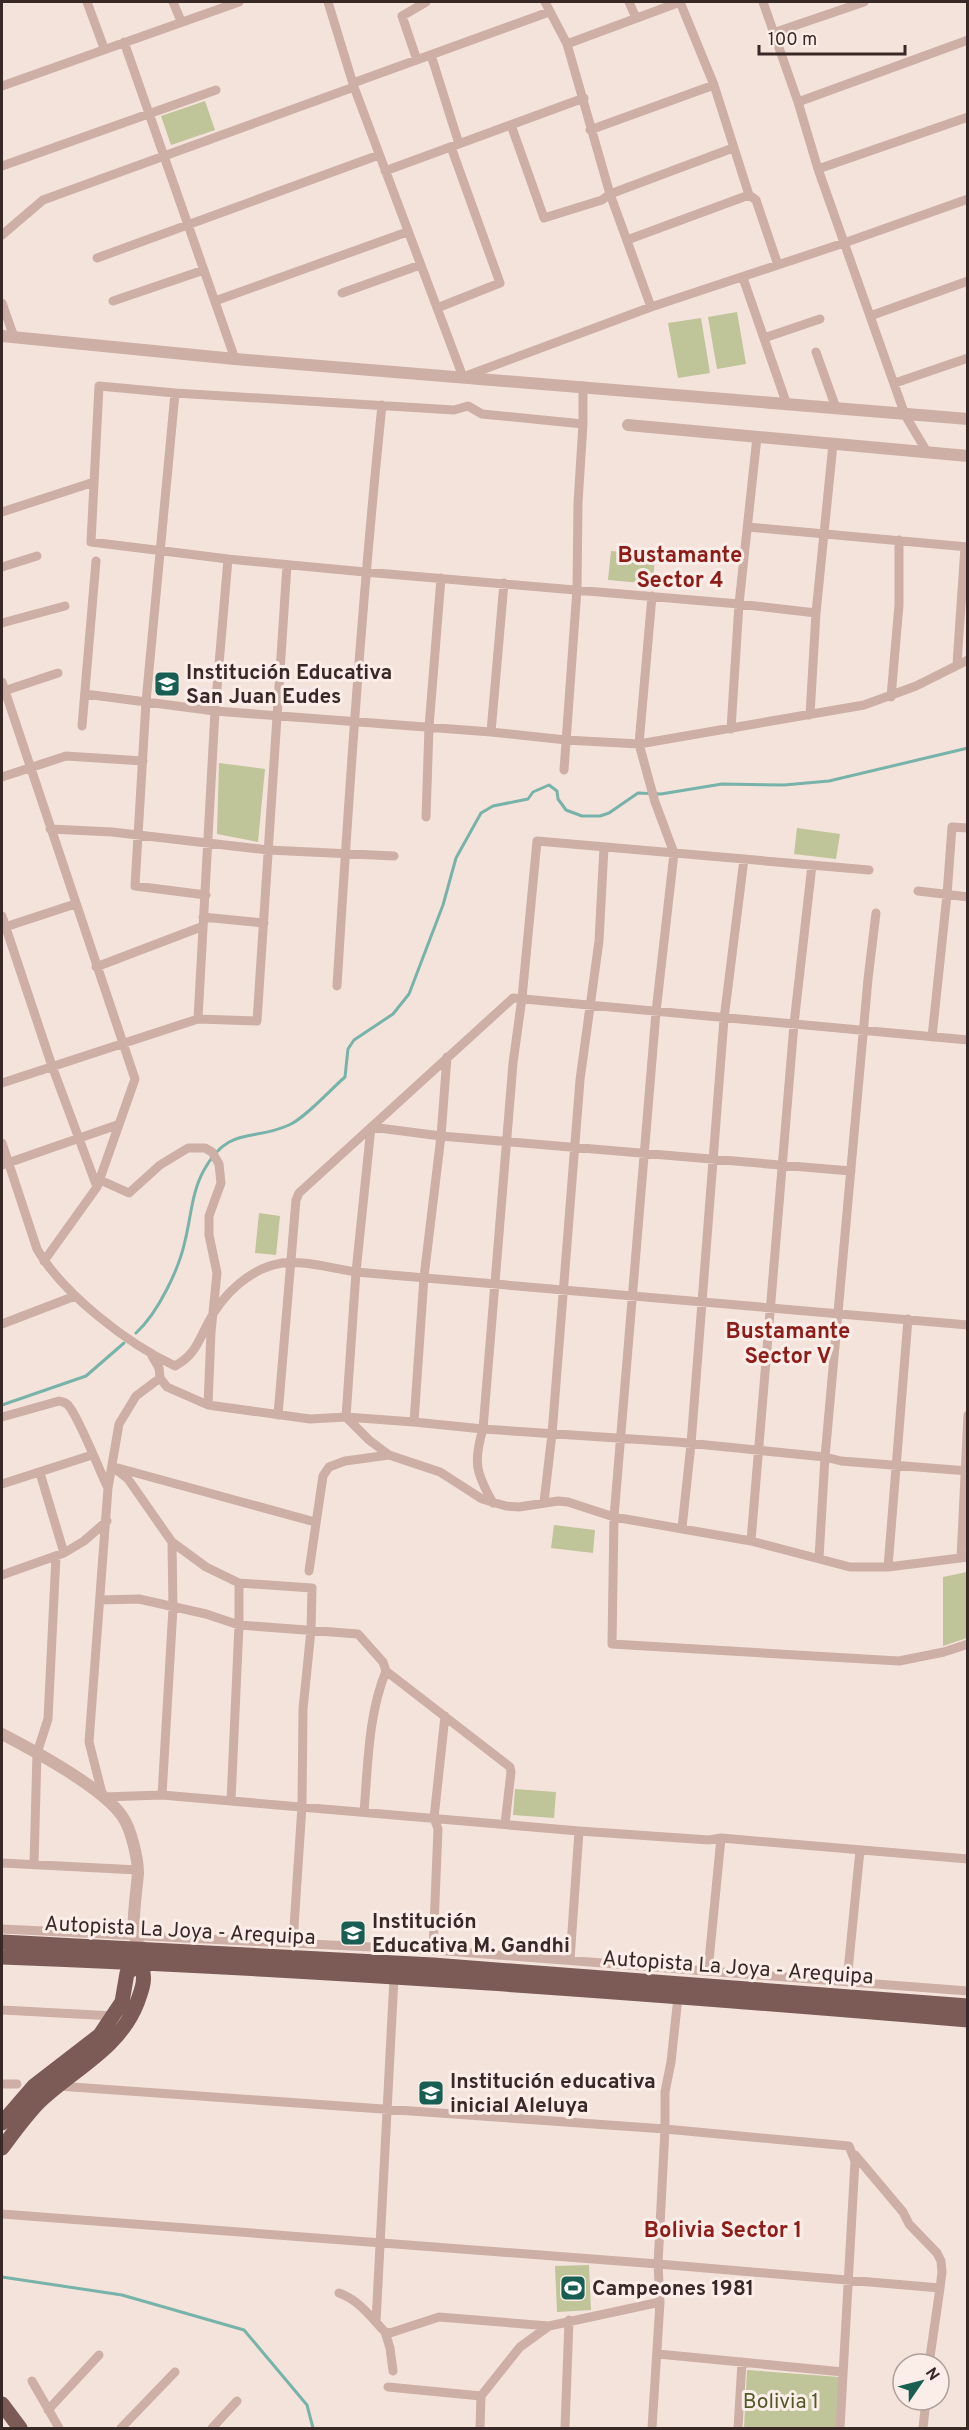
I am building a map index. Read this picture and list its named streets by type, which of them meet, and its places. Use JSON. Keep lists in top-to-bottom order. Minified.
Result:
{"streets":{"main road":["Autopista La Joya - Arequipa"]},"districts":["Bustamante Sector 4","Bustamante Sector V","Bolivia Sector 1"],"parks":["Bolivia 1"],"places":{"school or university":["Institución Educativa San Juan Eudes","Institución Educativa M. Gandhi","Institución educativa inicial Aleluya"],"sports":["Campeones 1981"]},"scale_bar":"100 m","north":"top right"}
